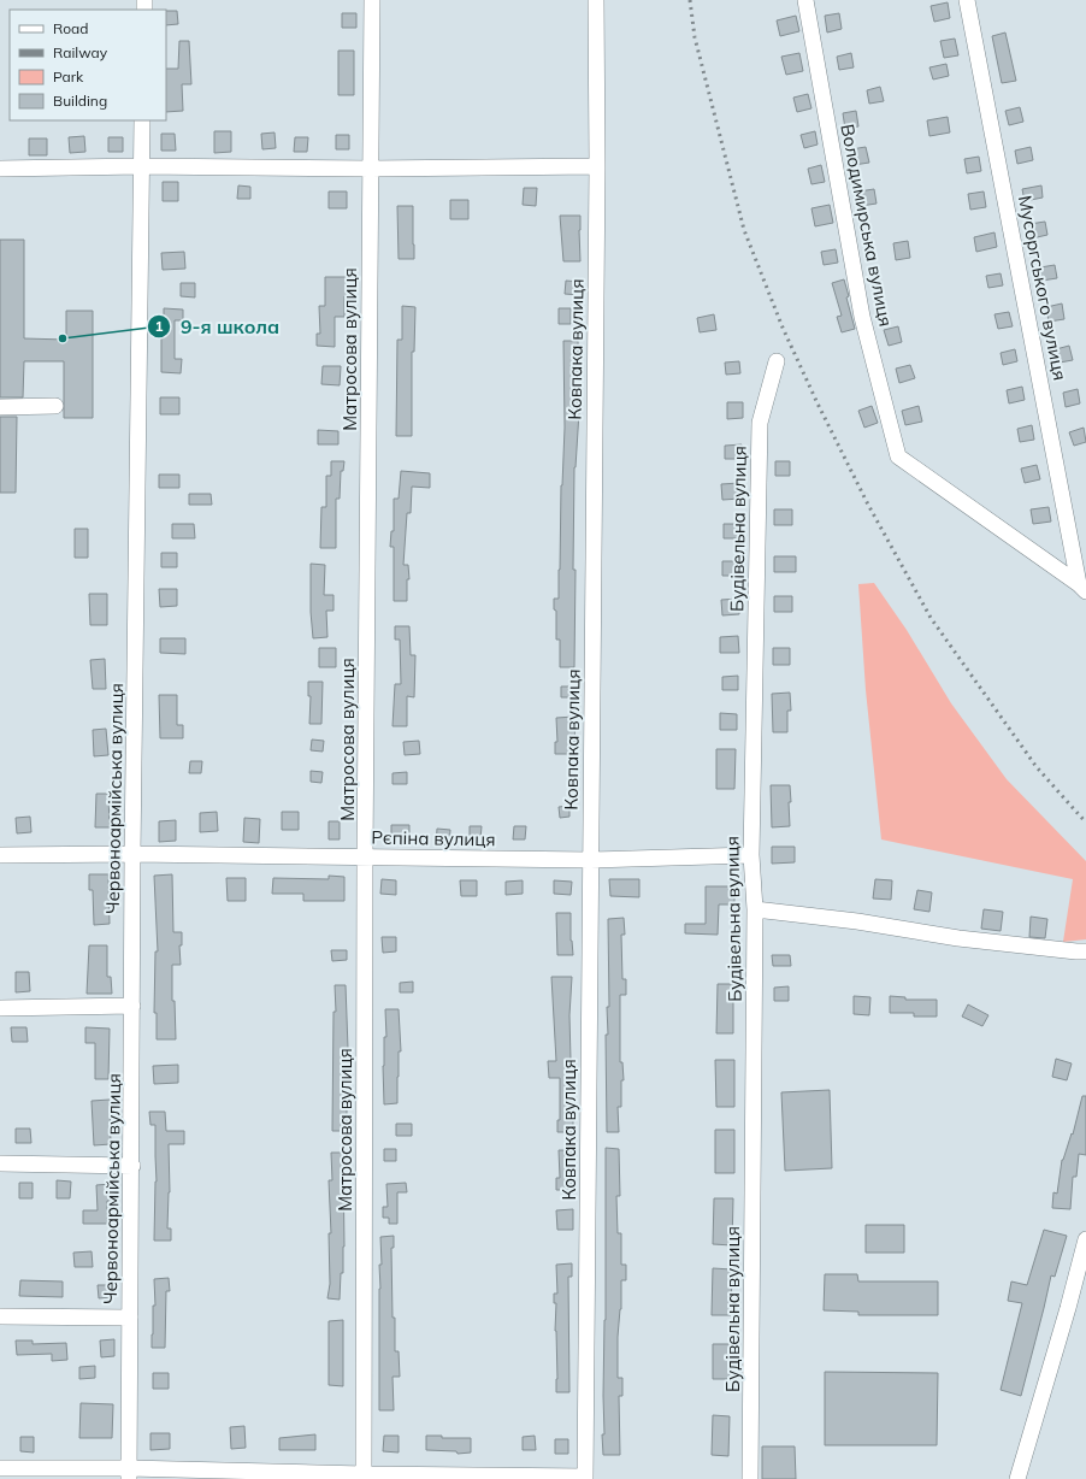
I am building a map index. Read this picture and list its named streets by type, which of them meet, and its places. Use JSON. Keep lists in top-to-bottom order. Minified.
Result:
{"streets":{"street":["Володимирська вулиця","Мусоргського вулиця","Матросова вулиця","Ковпака вулиця","Будівельна вулиця","Червоноармійська вулиця","Рєпіна вулиця"]},"crossings":[["Володимирська вулиця","Мусоргського вулиця"],["Матросова вулиця","Рєпіна вулиця"],["Ковпака вулиця","Рєпіна вулиця"],["Будівельна вулиця","Рєпіна вулиця"],["Червоноармійська вулиця","Рєпіна вулиця"]],"places":["9-я школа"],"legend":["Road","Railway","Park","Building"]}
